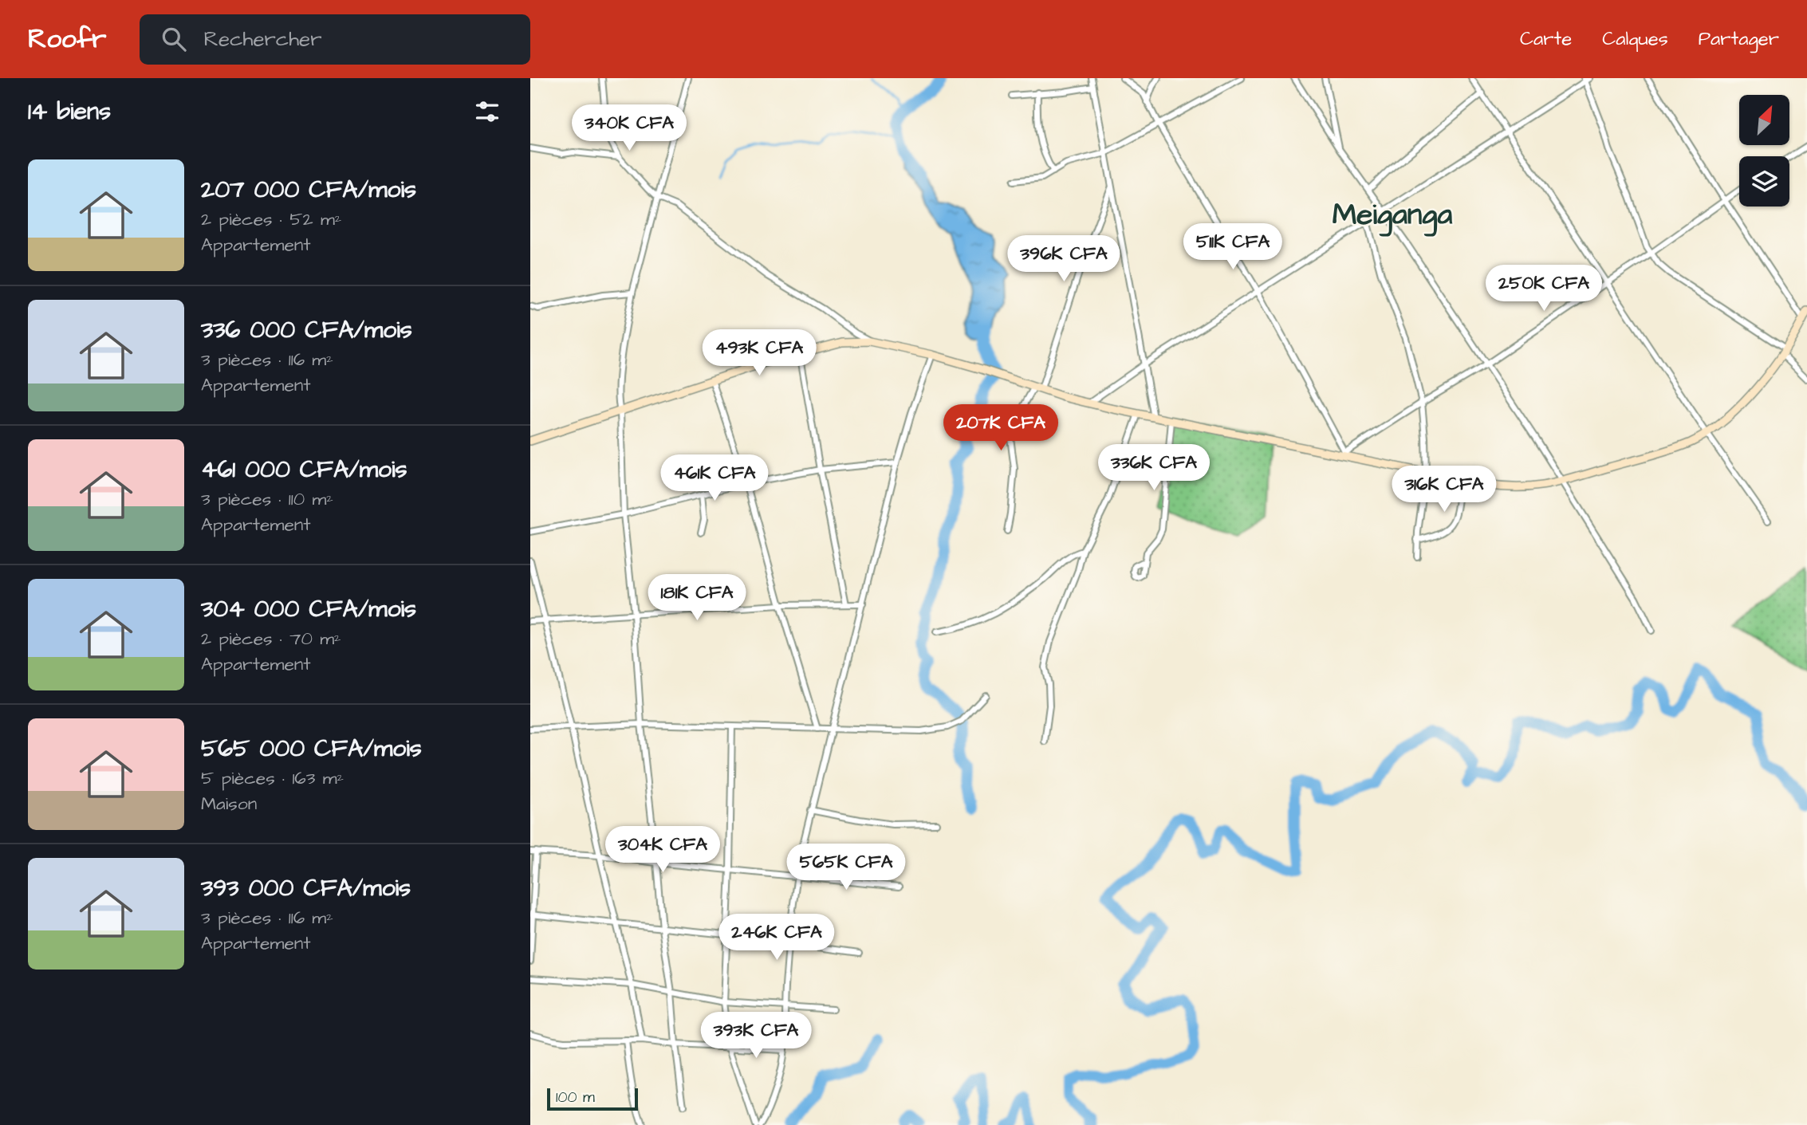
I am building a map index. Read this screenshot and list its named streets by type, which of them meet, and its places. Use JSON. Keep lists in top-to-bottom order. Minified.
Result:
{"districts":["Meiganga"],"scale_bar":"100 m","north":"top right","page":{"header":"Roofr","search":"Rechercher","nav":["Carte","Calques","Partager"],"heading":"14 biens","price":["340K CFA","511K CFA","396K CFA","250K CFA","493K CFA","207K CFA","336K CFA","461K CFA","316K CFA","181K CFA","304K CFA","565K CFA","246K CFA","393K CFA"],"list":[{"name":"207 000 CFA/mois","note":"2 pièces · 52 m² · Appartement"},{"name":"336 000 CFA/mois","note":"3 pièces · 116 m² · Appartement"},{"name":"461 000 CFA/mois","note":"3 pièces · 110 m² · Appartement"},{"name":"304 000 CFA/mois","note":"2 pièces · 70 m² · Appartement"},{"name":"565 000 CFA/mois","note":"5 pièces · 163 m² · Maison"},{"name":"393 000 CFA/mois","note":"3 pièces · 116 m² · Appartement"}],"scale":"100 m"}}
